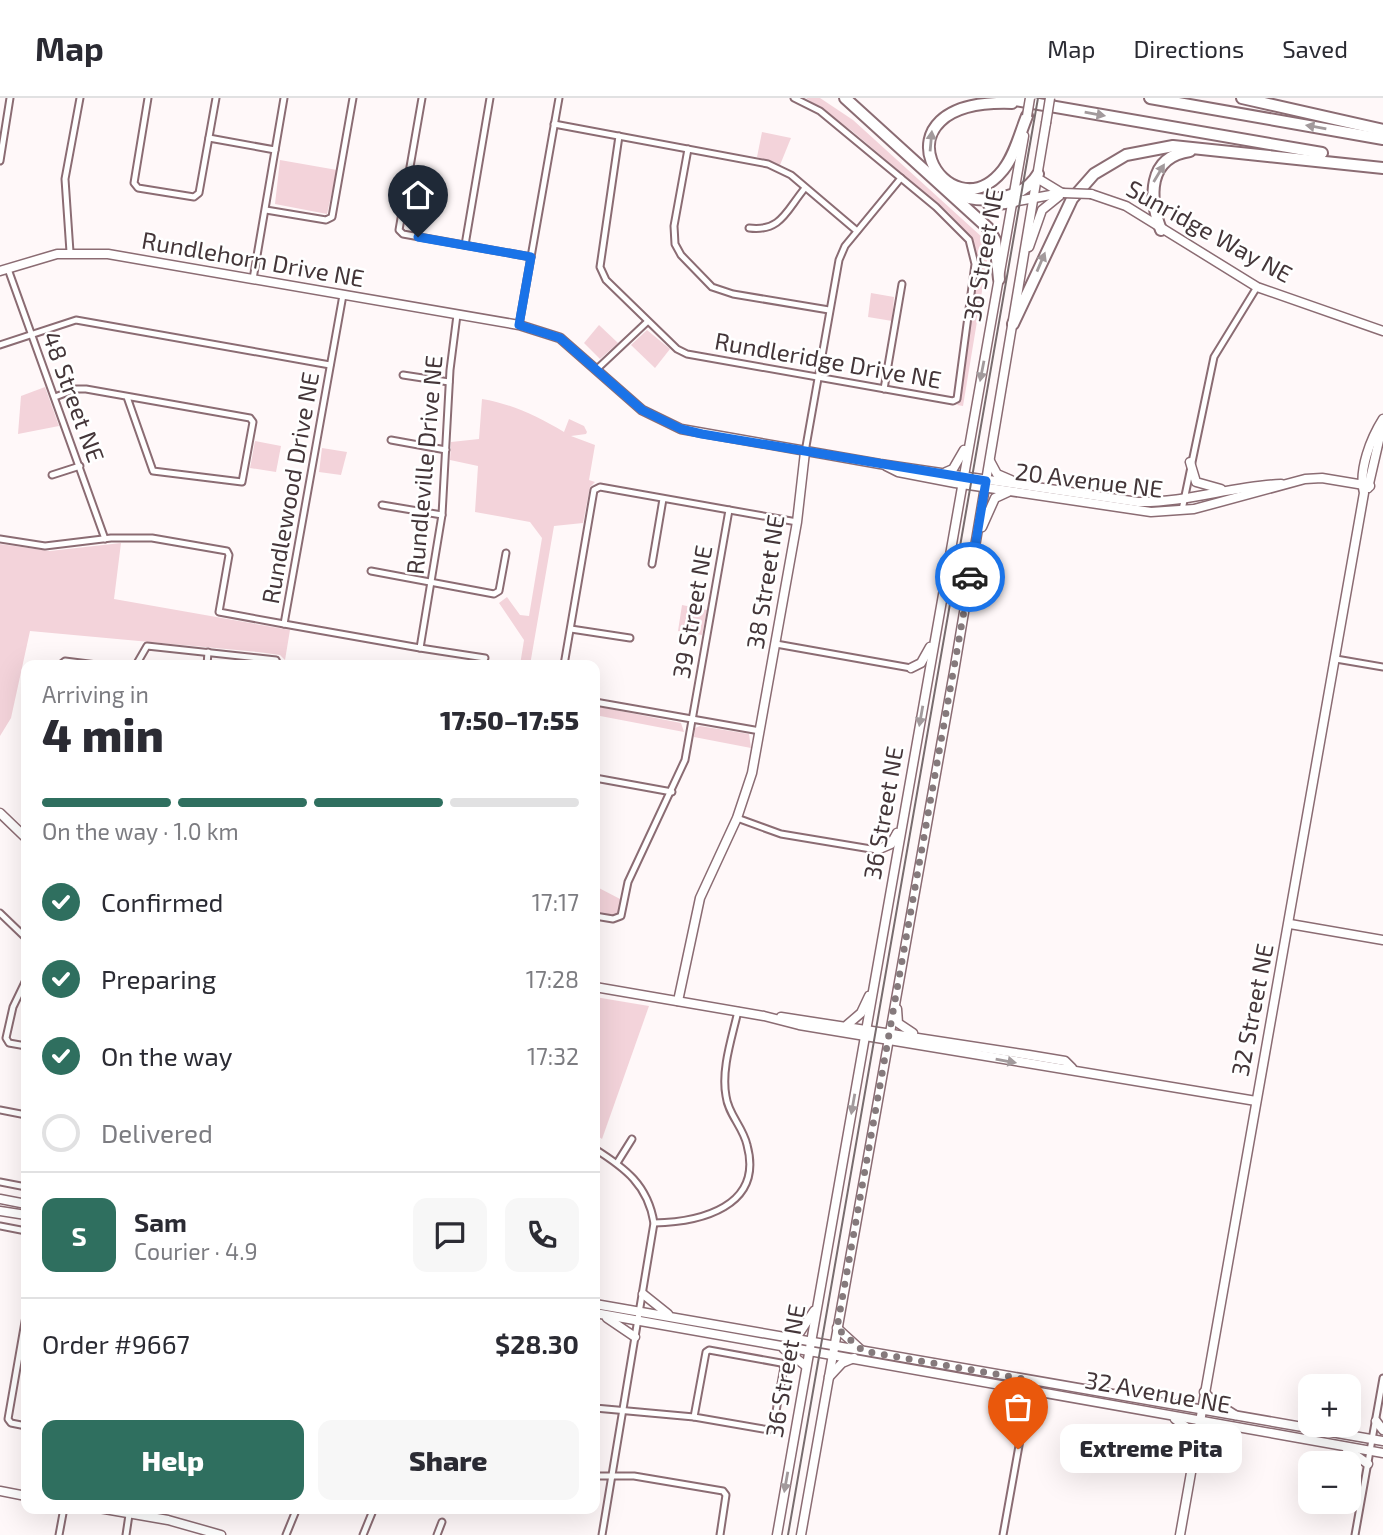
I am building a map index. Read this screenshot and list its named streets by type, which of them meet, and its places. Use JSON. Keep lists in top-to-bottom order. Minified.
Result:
{"streets":{"main road":["Sunridge Way NE","36 Street NE","Rundlehorn Drive NE","20 Avenue NE","38 Street NE","32 Street NE","32 Avenue NE"],"street":["Rundleridge Drive NE","48 Street NE","Rundleville Drive NE","Rundlewood Drive NE","39 Street NE"]},"crossings":[["Sunridge Way NE","36 Street NE"],["36 Street NE","Rundlehorn Drive NE"],["36 Street NE","20 Avenue NE"],["36 Street NE","32 Avenue NE"],["Rundlehorn Drive NE","48 Street NE"],["Rundlehorn Drive NE","Rundleville Drive NE"],["Rundlehorn Drive NE","20 Avenue NE"],["Rundlehorn Drive NE","Rundlewood Drive NE"],["Rundlehorn Drive NE","38 Street NE"],["Rundleridge Drive NE","38 Street NE"],["48 Street NE","Rundlewood Drive NE"],["20 Avenue NE","32 Street NE"],["32 Street NE","32 Avenue NE"]],"places":["Extreme Pita"],"page":{"header":"Map","nav":["Map","Directions","Saved"],"heading":["4 min","Arriving in","17:50–17:55"],"panel":["Sam","Courier · 4.9","Order #9667","$28.30"],"bar":"On the way · 1.0 km","list":[["Confirmed","17:17"],["Preparing","17:28"],["On the way","17:32"],"Delivered"],"round":"S","map_buttons":["+","−"],"buttons":["Help","Share"],"bubble":"Extreme Pita"}}
